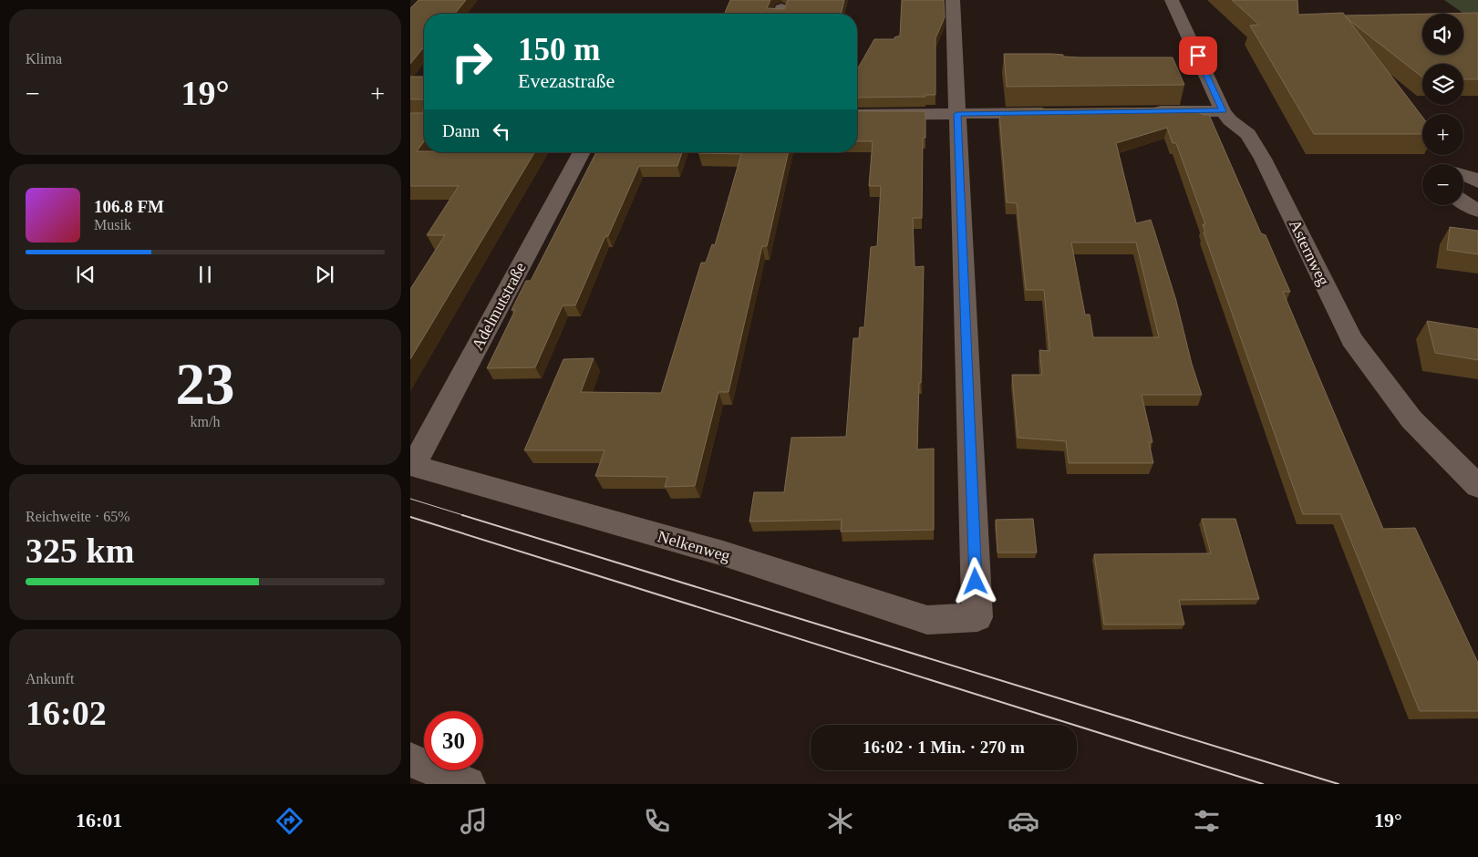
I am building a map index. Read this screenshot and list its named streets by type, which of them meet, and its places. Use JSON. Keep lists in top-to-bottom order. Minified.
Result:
{"streets":{"street":["Asternweg","Adelmutstraße","Nelkenweg"]},"crossings":[["Adelmutstraße","Nelkenweg"]],"page":{"tile":["Klima",["23","km/h"],["Reichweite · 65%","325 km"],["Ankunft","16:02"]],"map_buttons":["+","−"],"turn":["150 m","Evezastraße"],"heat":["−","19°","+"],"then":"Dann","song":["106.8 FM","Musik"],"limit":"30","trip":"16:02 · 1 Min. · 270 m","tabs":["16:01","19°"]}}
